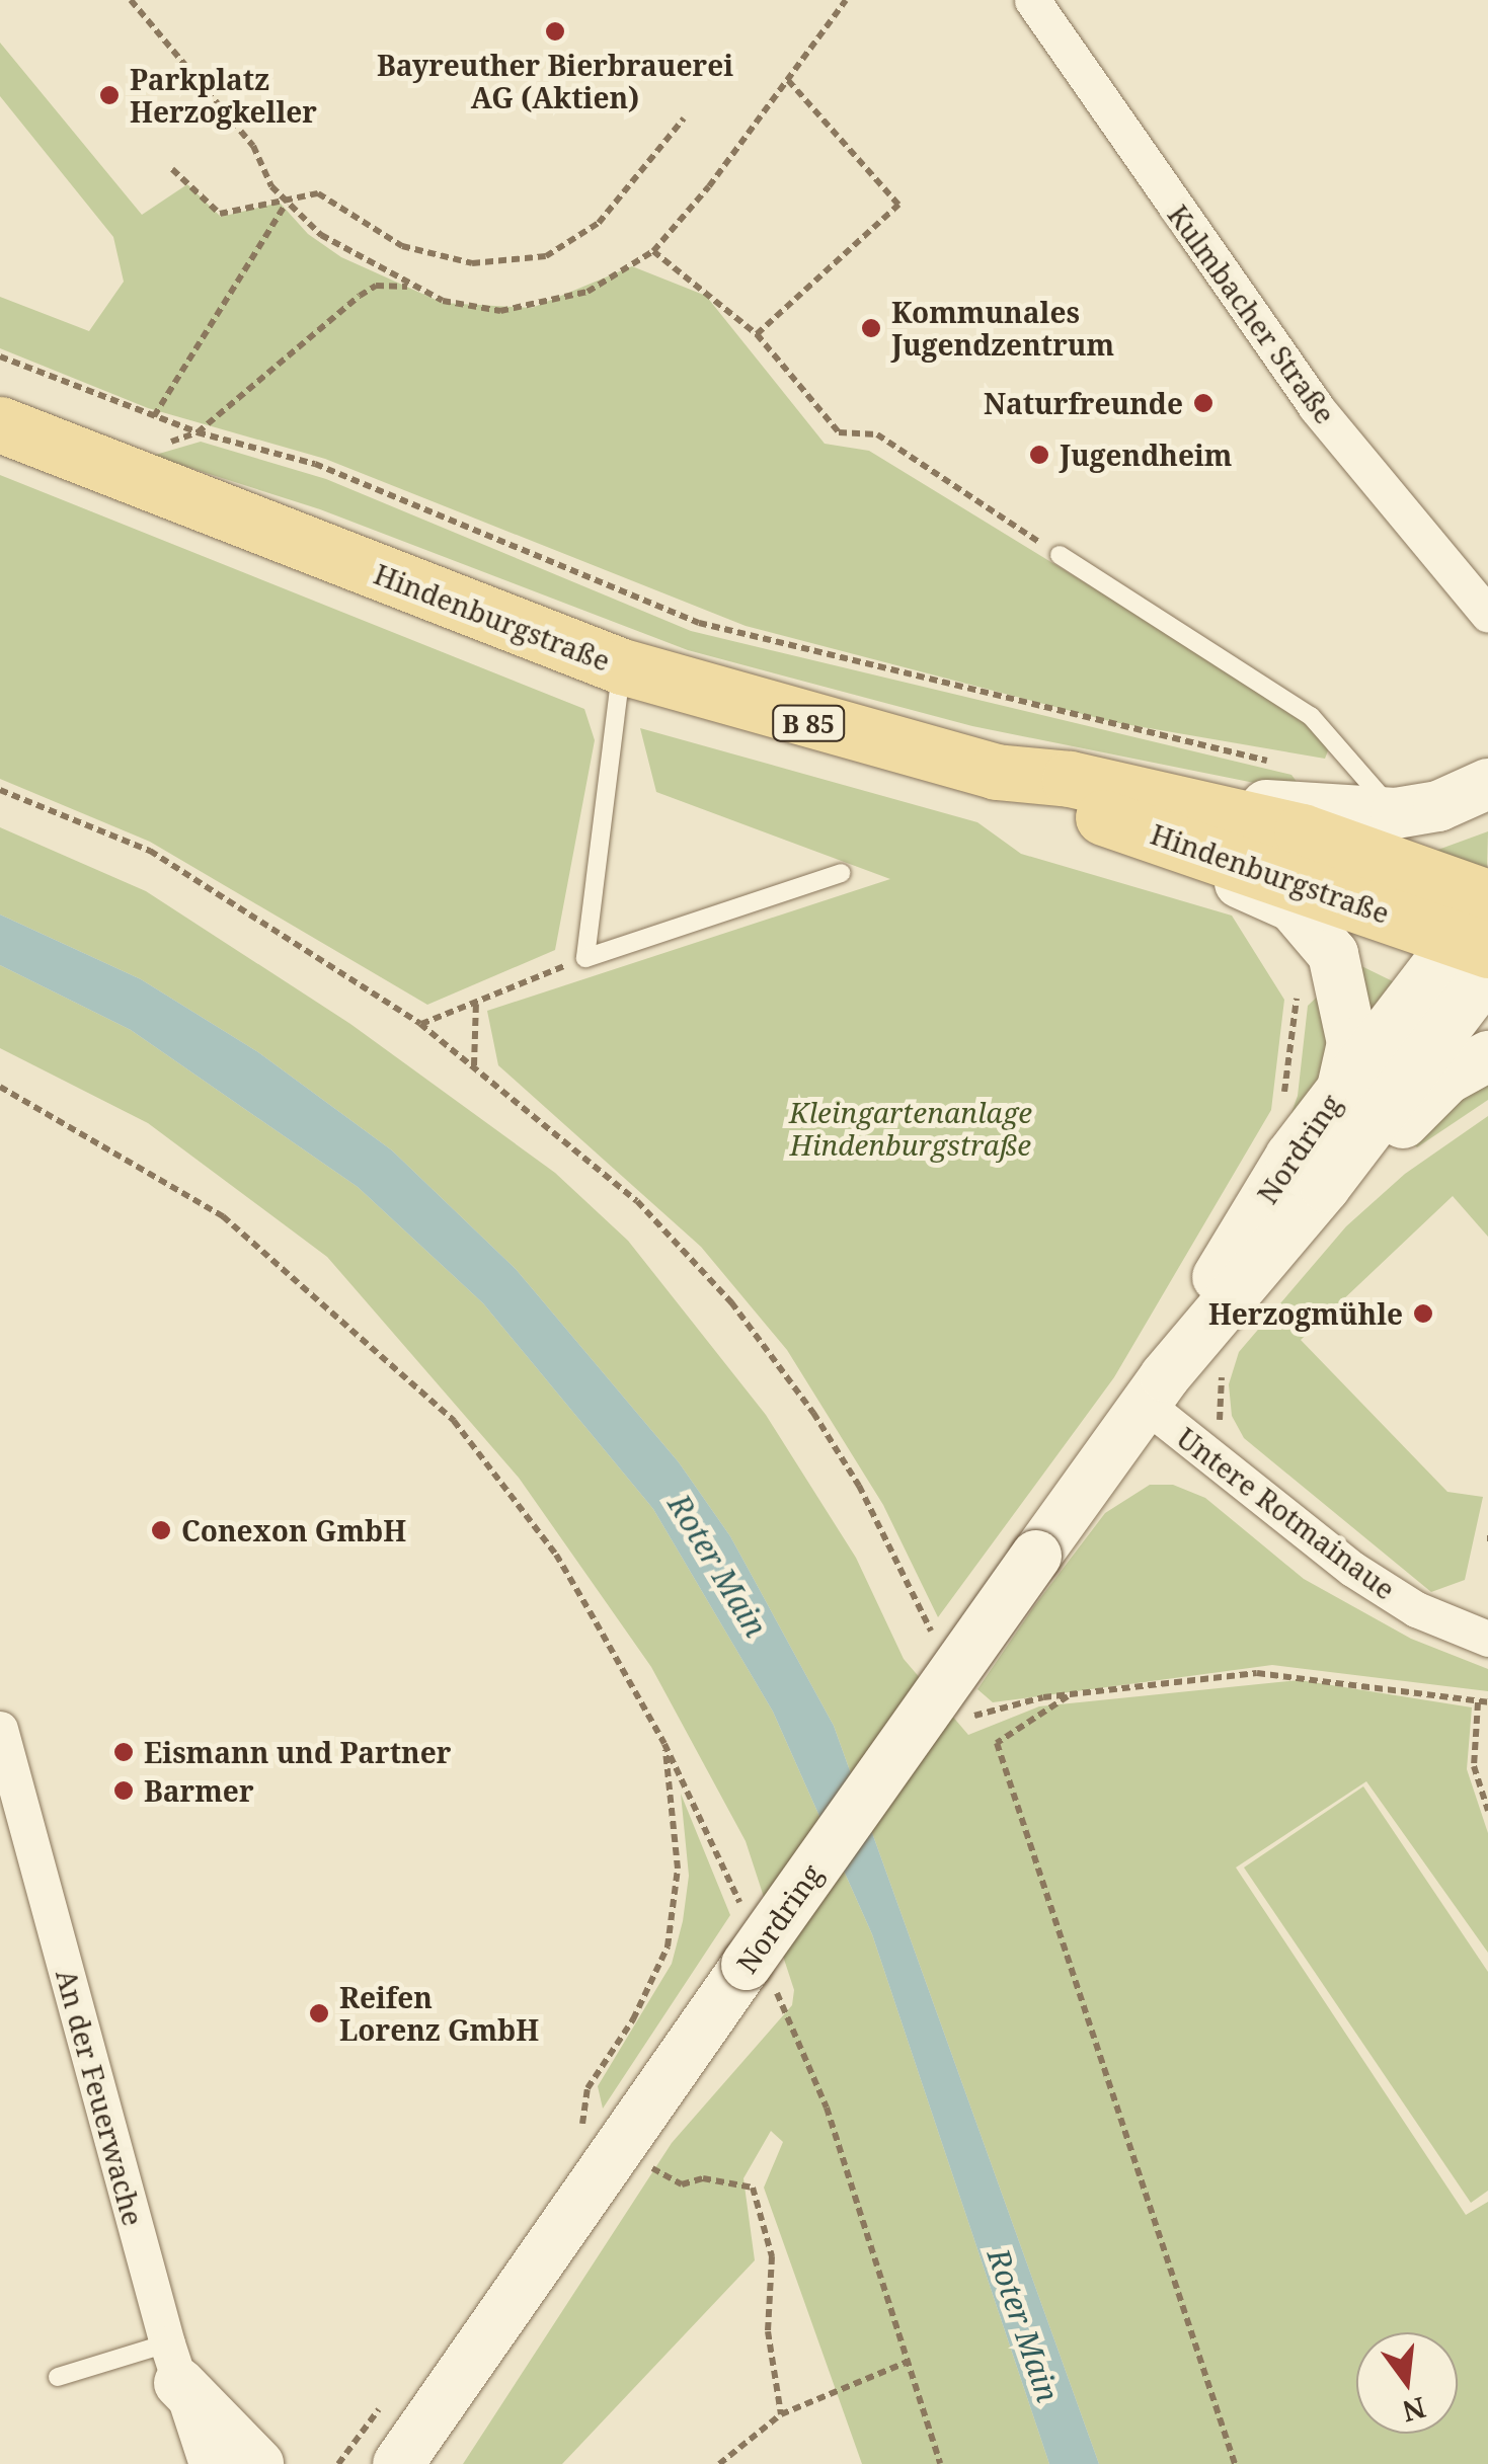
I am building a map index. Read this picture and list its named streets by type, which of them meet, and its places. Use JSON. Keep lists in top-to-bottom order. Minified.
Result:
{"streets":{"main road":["Hindenburgstraße","B 85","Nordring"],"street":["Kulmbacher Straße","Untere Rotmainaue","An der Feuerwache"]},"crossings":[["Hindenburgstraße","Nordring"],["Nordring","Untere Rotmainaue"]],"water":["Roter Main"],"parks":["Kleingartenanlage Hindenburgstraße"],"places":["Bayreuther Bierbrauerei AG (Aktien)","Parkplatz Herzogkeller","Kommunales Jugendzentrum","Naturfreunde","Jugendheim","Herzogmühle","Conexon GmbH","Eismann und Partner","Barmer","Reifen Lorenz GmbH"],"north":"bottom"}
